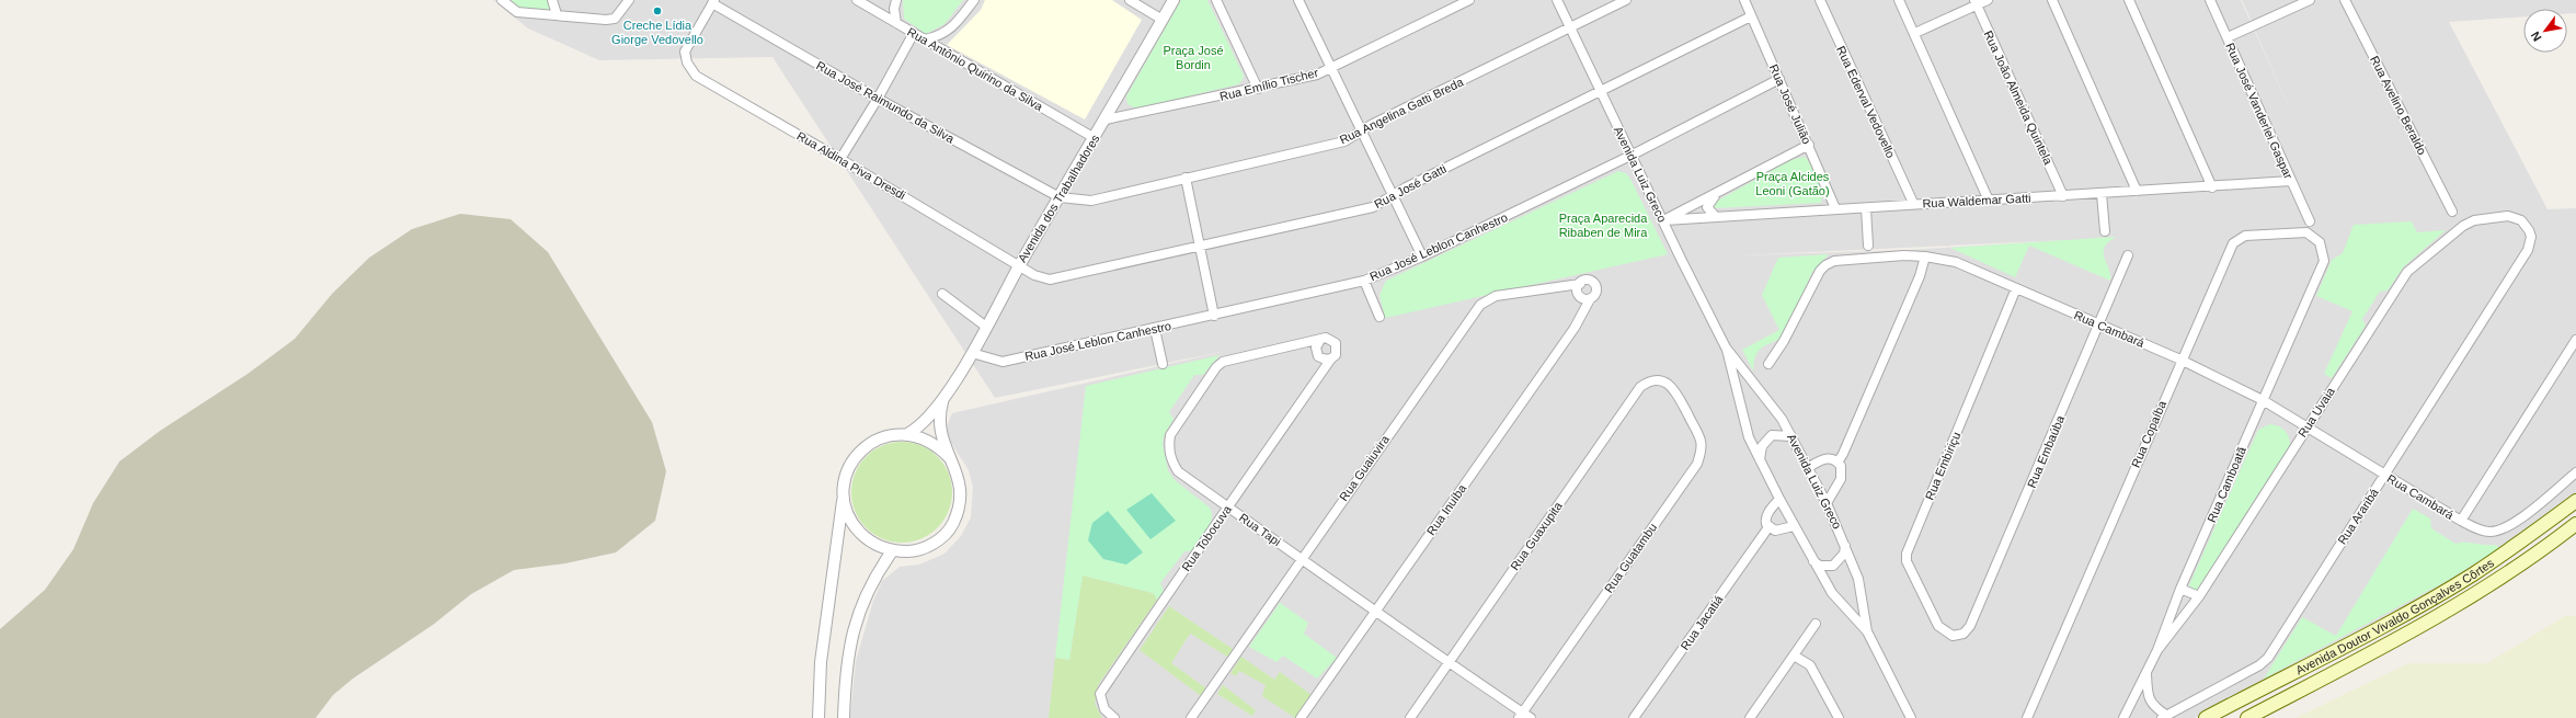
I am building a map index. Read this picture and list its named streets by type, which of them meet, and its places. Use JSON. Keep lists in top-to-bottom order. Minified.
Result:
{"streets":{"main road":["Avenida Doutor Vivaldo Gonçalves Côrtes"],"street":["Rua Antônio Quirino da Silva","Rua Emílio Tischer","Rua João Almeida Quintela","Rua José Raimundo da Silva","Rua Ederval Vedovello","Rua José Julião","Rua Avelino Beraldo","Rua Angelina Gatti Breda","Rua José Vanderlei Gaspar","Rua Aldina Piva Dresdi","Avenida Luiz Greco","Rua José Gatti","Avenida dos Trabalhadores","Rua Waldemar Gatti","Rua José Leblon Canhestro","Rua Cambará","Rua Uvaia","Rua Copaíba","Rua Embaúba","Rua Embiriçu","Rua Guaiuvira","Rua Camboatã","Rua Inuíba","Rua Araribá","Rua Tapi","Rua Guaxupita","Rua Tobocuva","Rua Guatambu","Rua Jacatiá"]},"crossings":[["Rua Antônio Quirino da Silva","Avenida dos Trabalhadores"],["Rua Emílio Tischer","Avenida dos Trabalhadores"],["Rua João Almeida Quintela","Rua Waldemar Gatti"],["Rua José Raimundo da Silva","Rua Angelina Gatti Breda"],["Rua José Raimundo da Silva","Rua Aldina Piva Dresdi"],["Rua José Raimundo da Silva","Avenida dos Trabalhadores"],["Rua Ederval Vedovello","Rua Waldemar Gatti"],["Rua José Julião","Rua José Gatti"],["Rua José Julião","Rua Waldemar Gatti"],["Rua José Julião","Rua José Leblon Canhestro"],["Rua Angelina Gatti Breda","Avenida Luiz Greco"],["Rua Angelina Gatti Breda","Avenida dos Trabalhadores"],["Rua José Vanderlei Gaspar","Rua Waldemar Gatti"],["Rua Aldina Piva Dresdi","Rua José Gatti"],["Rua Aldina Piva Dresdi","Avenida dos Trabalhadores"],["Avenida Luiz Greco","Rua José Gatti"],["Avenida Luiz Greco","Rua Waldemar Gatti"],["Avenida Luiz Greco","Rua José Leblon Canhestro"],["Rua José Gatti","Avenida dos Trabalhadores"],["Avenida dos Trabalhadores","Rua José Leblon Canhestro"],["Rua Cambará","Rua Uvaia"],["Rua Cambará","Rua Copaíba"],["Rua Cambará","Rua Embaúba"],["Rua Cambará","Rua Embiriçu"],["Rua Cambará","Rua Camboatã"],["Rua Cambará","Rua Araribá"],["Rua Uvaia","Rua Camboatã"],["Rua Uvaia","Rua Araribá"],["Rua Copaíba","Rua Camboatã"],["Rua Embaúba","Rua Embiriçu"],["Rua Guaiuvira","Rua Inuíba"],["Rua Guaiuvira","Rua Tapi"],["Rua Camboatã","Rua Araribá"],["Rua Inuíba","Rua Tapi"],["Rua Tapi","Rua Guaxupita"],["Rua Tapi","Rua Tobocuva"],["Rua Tapi","Rua Guatambu"],["Rua Guaxupita","Rua Guatambu"]],"parks":["Praça José Bordin","Praça Alcides Leoni (Gatão)","Praça Aparecida Ribaben de Mira"],"places":["Creche Lídia Giorge Vedovello"],"north":"bottom left"}
